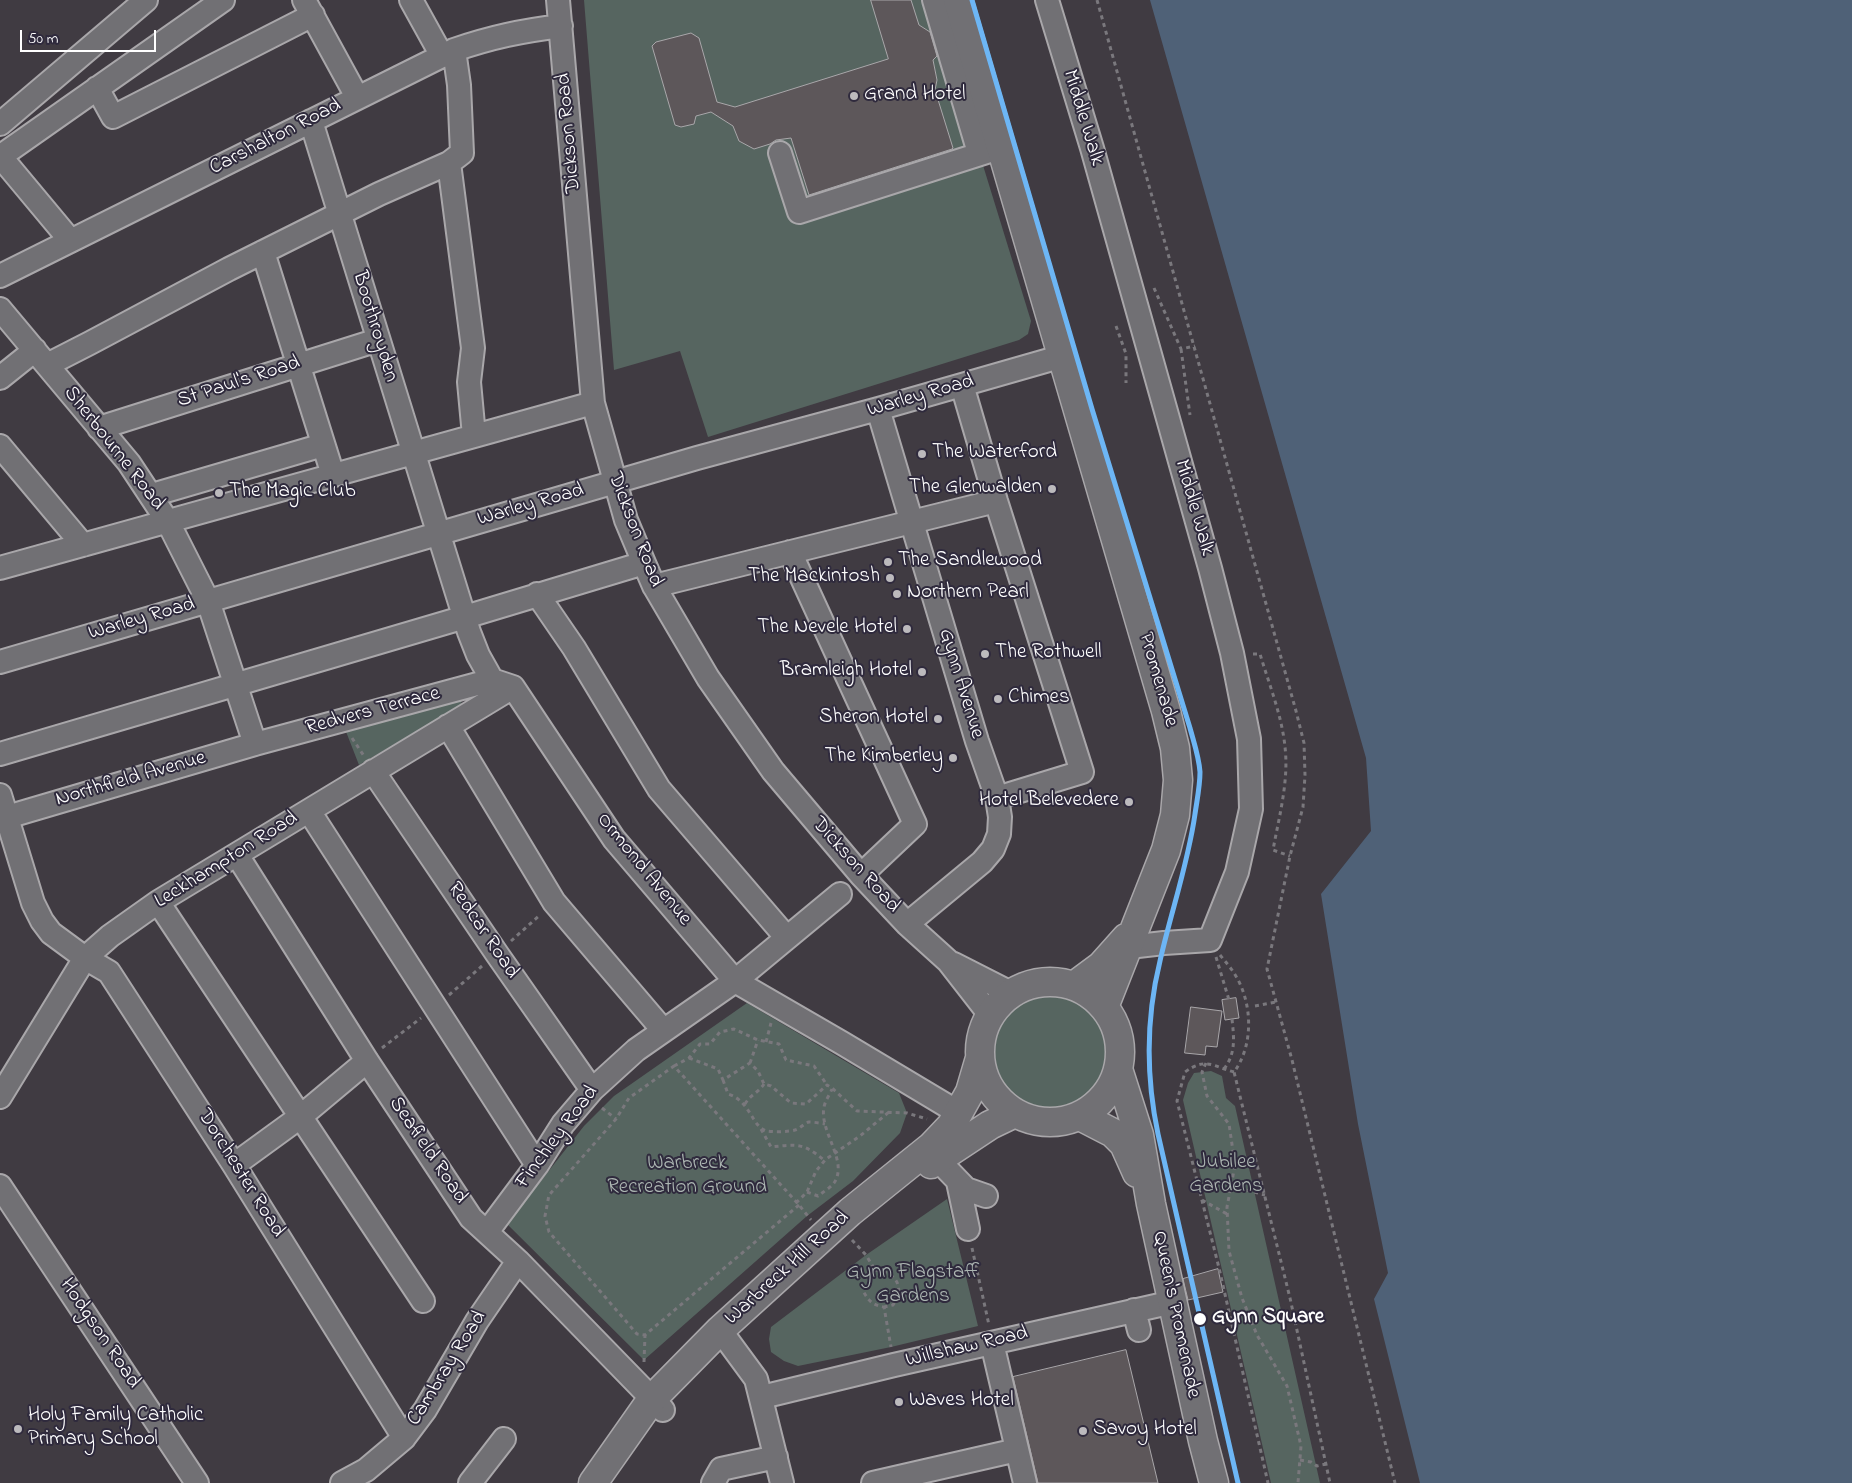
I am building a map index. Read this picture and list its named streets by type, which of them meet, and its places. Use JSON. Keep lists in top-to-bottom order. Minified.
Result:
{"streets":{"main road":["Promenade","Warbreck Hill Road","Queen's Promenade"],"street":["Middle Walk","Dickson Road","Carshalton Road","Boothroyden","St Paul's Road","Warley Road","Sherbourne Road","Gynn Avenue","Redvers Terrace","Northfield Avenue","Leckhampton Road","Ormond Avenue","Redcar Road","Finchley Road","Seafield Road","Dorchester Road","Hodgson Road","Willshaw Road","Cambray Road"]},"crossings":[["Dickson Road","Carshalton Road"],["Dickson Road","Warley Road"],["Dickson Road","Promenade"],["Dickson Road","Gynn Avenue"],["Dickson Road","Warbreck Hill Road"],["Dickson Road","Queen's Promenade"],["Carshalton Road","Boothroyden"],["Boothroyden","St Paul's Road"],["Boothroyden","Warley Road"],["Boothroyden","Ormond Avenue"],["St Paul's Road","Sherbourne Road"],["Warley Road","Sherbourne Road"],["Warley Road","Promenade"],["Warley Road","Gynn Avenue"],["Warley Road","Ormond Avenue"],["Sherbourne Road","Redvers Terrace"],["Sherbourne Road","Northfield Avenue"],["Promenade","Warbreck Hill Road"],["Promenade","Queen's Promenade"],["Redvers Terrace","Northfield Avenue"],["Redvers Terrace","Leckhampton Road"],["Redvers Terrace","Ormond Avenue"],["Northfield Avenue","Dorchester Road"],["Leckhampton Road","Ormond Avenue"],["Leckhampton Road","Redcar Road"],["Leckhampton Road","Seafield Road"],["Leckhampton Road","Dorchester Road"],["Ormond Avenue","Finchley Road"],["Ormond Avenue","Warbreck Hill Road"],["Redcar Road","Finchley Road"],["Finchley Road","Seafield Road"],["Seafield Road","Warbreck Hill Road"],["Seafield Road","Cambray Road"],["Dorchester Road","Cambray Road"],["Warbreck Hill Road","Queen's Promenade"],["Queen's Promenade","Willshaw Road"]],"parks":["Jubilee Gardens","Warbreck Recreation Ground","Gynn Flagstaff Gardens"],"places":["Grand Hotel","The Waterford","The Glenwalden","The Magic Club","The Sandlewood","The Mackintosh","Northern Pearl","The Nevele Hotel","The Rothwell","Bramleigh Hotel","Chimes","Sheron Hotel","The Kimberley","Hotel Belevedere","Gynn Square","Waves Hotel","Holy Family Catholic Primary School","Savoy Hotel"],"scale_bar":"50 m"}
